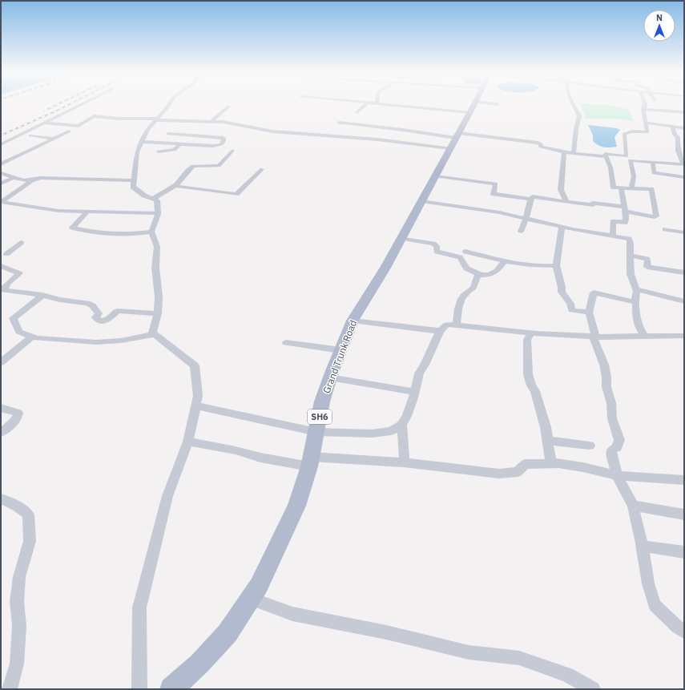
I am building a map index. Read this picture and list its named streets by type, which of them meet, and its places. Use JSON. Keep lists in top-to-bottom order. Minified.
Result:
{"streets":{"main road":["Grand Trunk Road","SH6"]},"north":"top"}
